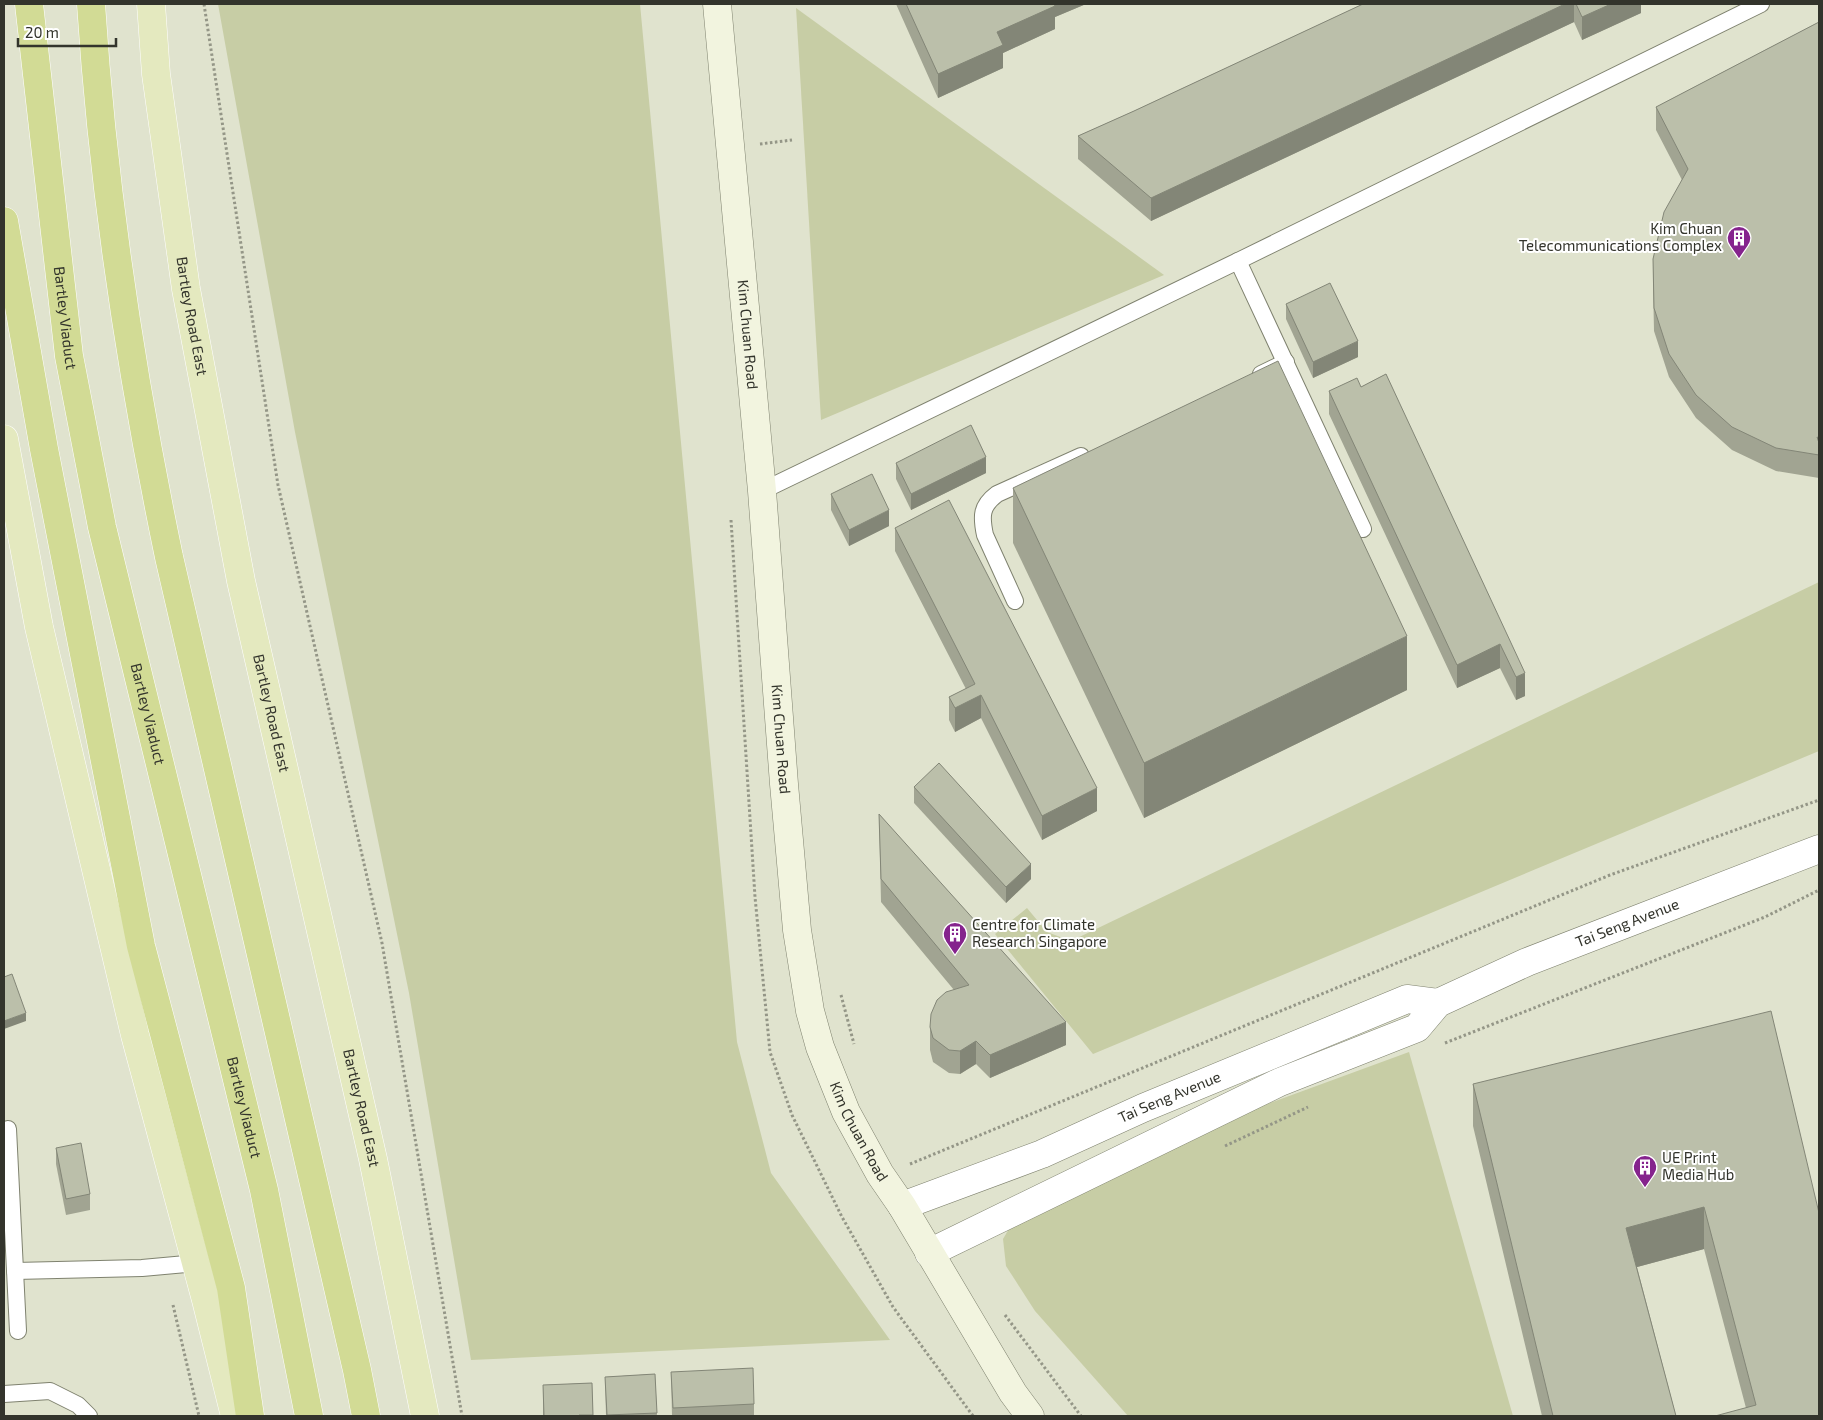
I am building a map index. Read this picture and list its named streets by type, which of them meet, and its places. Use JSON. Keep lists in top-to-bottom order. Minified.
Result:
{"streets":{"highway":["Bartley Viaduct"],"main road":["Bartley Road East","Kim Chuan Road"],"street":["Tai Seng Avenue"]},"crossings":[["Kim Chuan Road","Tai Seng Avenue"]],"places":{"building":["Kim Chuan Telecommunications Complex","Centre for Climate Research Singapore","UE Print Media Hub"]},"scale_bar":"20 m"}
